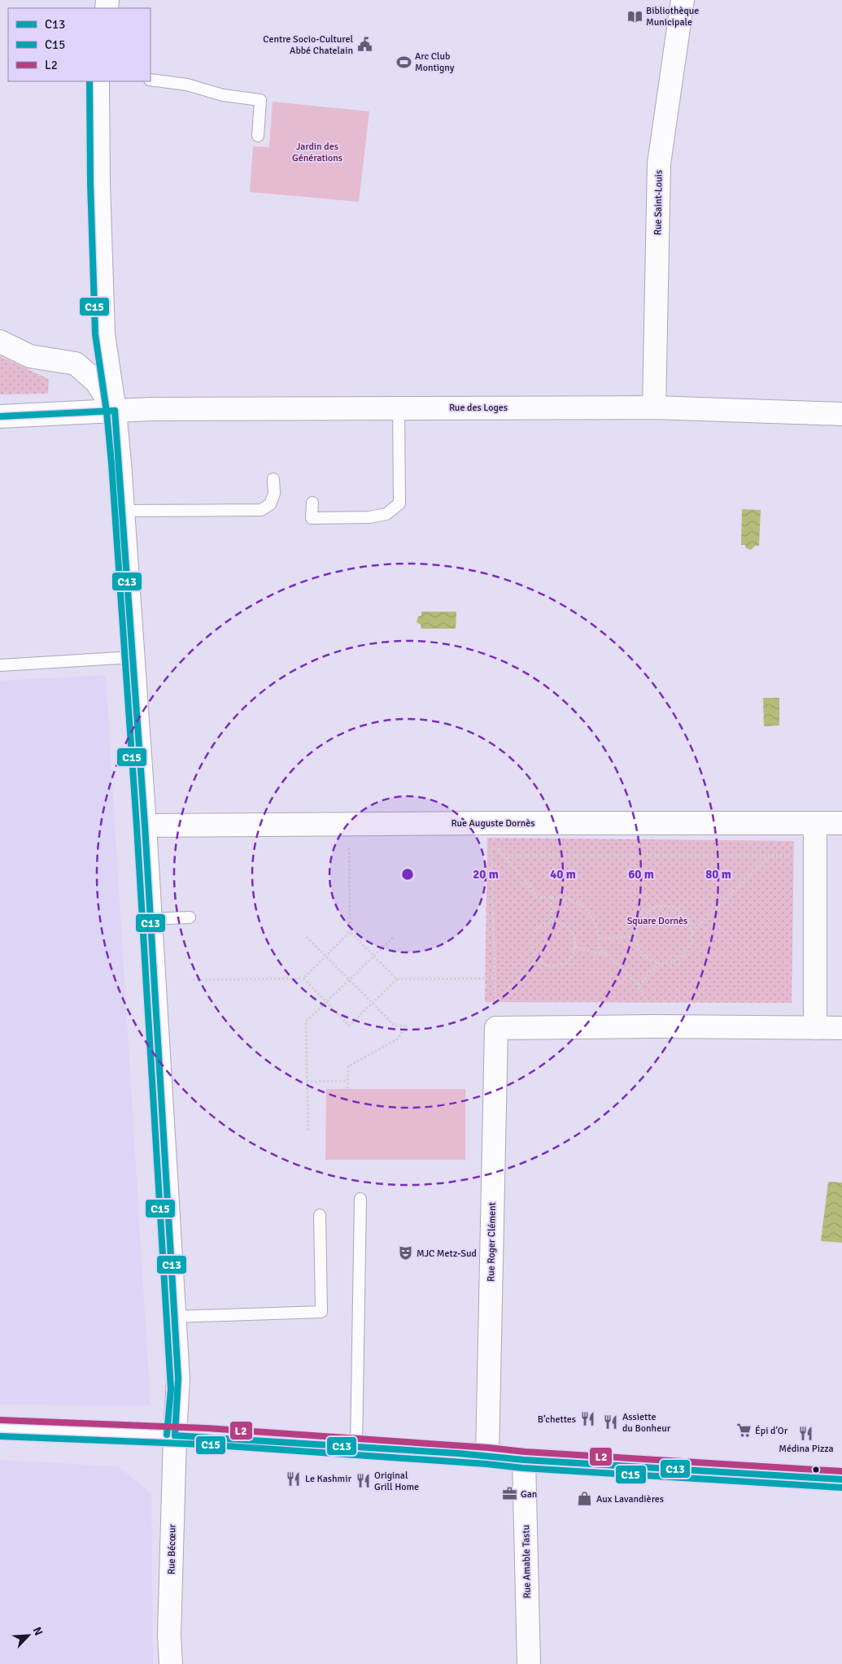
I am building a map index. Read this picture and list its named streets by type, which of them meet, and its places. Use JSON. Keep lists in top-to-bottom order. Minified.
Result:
{"streets":{"street":["Rue Saint-Louis","Rue des Loges","Rue Auguste Dornès","Rue Roger Clément","Rue Bécœur","Rue Amable Tastu"]},"crossings":[["Rue Saint-Louis","Rue des Loges"],["Rue des Loges","Rue Bécœur"],["Rue Auguste Dornès","Rue Bécœur"]],"parks":["Jardin des Générations","Square Dornès"],"places":{"library":["Bibliothèque Municipale"],"public building":["Centre Socio-Culturel Abbé Chatelain"],"sports":["Arc Club Montigny"],"theatre":["MJC Metz-Sud"],"restaurant":["B’chettes","Assiette du Bonheur","Médina Pizza","Le Kashmir","Original Grill Home"],"supermarket":["Épi d'Or"],"office":["Gan"],"shop":["Aux Lavandières"]},"lines":["transit line C15","transit line C13","transit line L2"],"legend":["C13","C15","L2"],"north":"top right","rings":["20 m","40 m","60 m","80 m"]}
